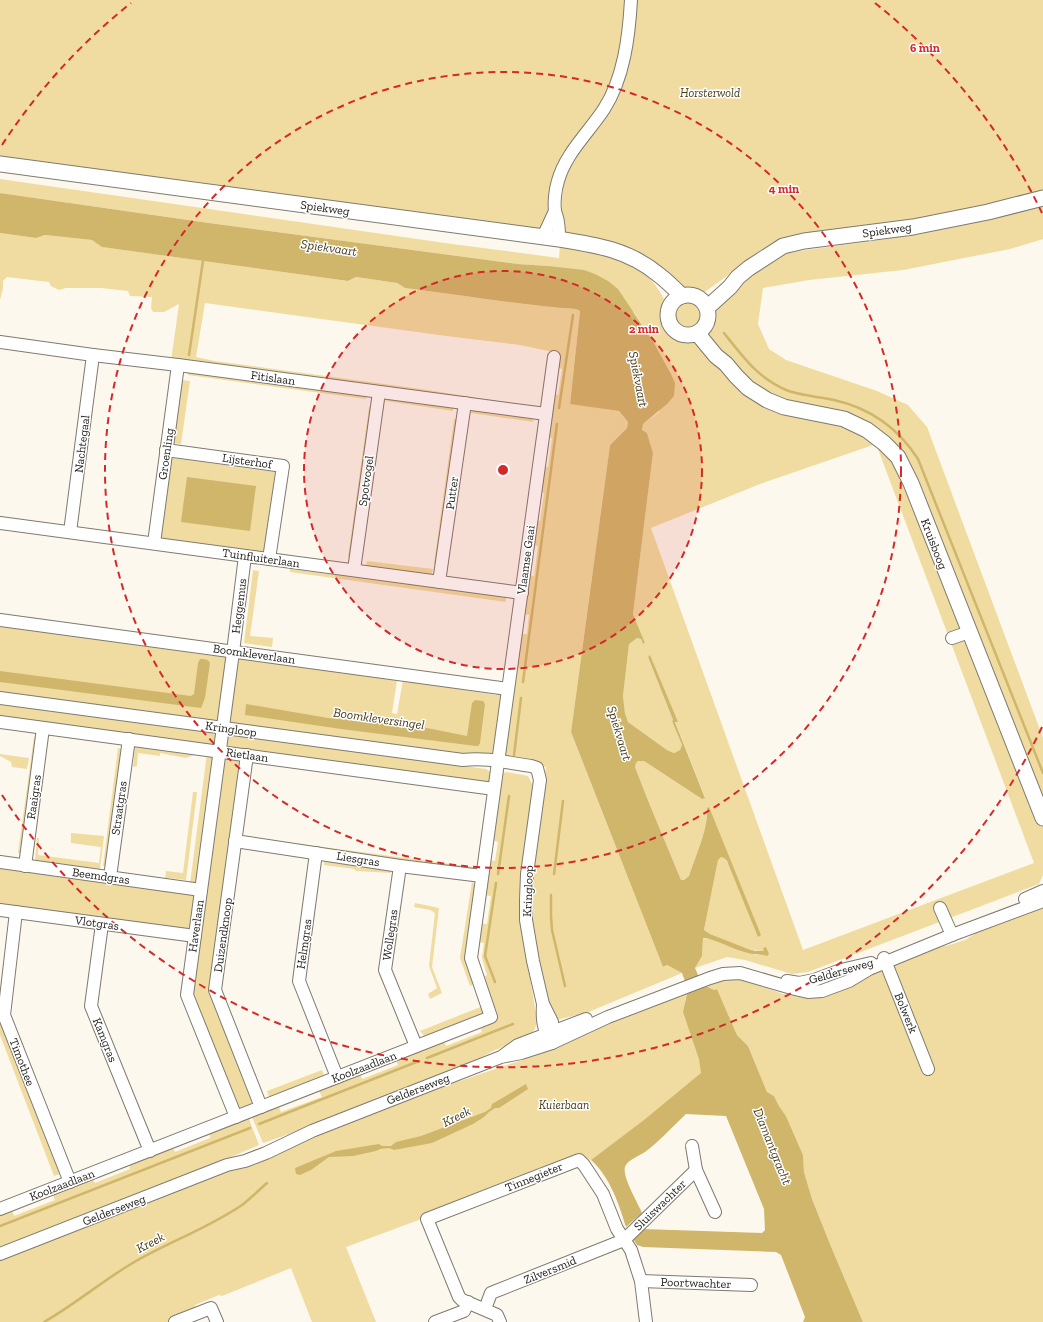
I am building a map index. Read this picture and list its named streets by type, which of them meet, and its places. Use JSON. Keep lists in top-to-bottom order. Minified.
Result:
{"streets":{"main road":["Spiekweg","Kruisboog"],"street":["Fitislaan","Nachtegaal","Groenling","Lijsterhof","Spotvogel","Putter","Tuinfluiterlaan","Vlaamse Gaai","Heggemus","Boomkleverlaan","Kringloop","Rietlaan","Raaigras","Straatgras","Liesgras","Beemdgras","Vlotgras","Haverlaan","Duizendknoop","Wollegras","Helmgras","Gelderseweg","Bolwerk","Kamgras","Timothee","Koolzaadlaan","Tinnegieter","Sluiswachter","Zilversmid","Poortwachter"]},"crossings":[["Spiekweg","Kruisboog"],["Fitislaan","Nachtegaal"],["Fitislaan","Groenling"],["Fitislaan","Spotvogel"],["Fitislaan","Putter"],["Fitislaan","Vlaamse Gaai"],["Nachtegaal","Tuinfluiterlaan"],["Groenling","Lijsterhof"],["Groenling","Tuinfluiterlaan"],["Lijsterhof","Tuinfluiterlaan"],["Spotvogel","Tuinfluiterlaan"],["Putter","Tuinfluiterlaan"],["Tuinfluiterlaan","Vlaamse Gaai"],["Tuinfluiterlaan","Heggemus"],["Vlaamse Gaai","Boomkleverlaan"],["Vlaamse Gaai","Kringloop"],["Vlaamse Gaai","Koolzaadlaan"],["Heggemus","Boomkleverlaan"],["Heggemus","Kringloop"],["Heggemus","Haverlaan"],["Kringloop","Haverlaan"],["Kringloop","Gelderseweg"],["Kringloop","Koolzaadlaan"],["Rietlaan","Raaigras"],["Rietlaan","Straatgras"],["Rietlaan","Haverlaan"],["Rietlaan","Duizendknoop"],["Rietlaan","Koolzaadlaan"],["Raaigras","Beemdgras"],["Straatgras","Beemdgras"],["Liesgras","Duizendknoop"],["Liesgras","Wollegras"],["Liesgras","Helmgras"],["Liesgras","Koolzaadlaan"],["Beemdgras","Haverlaan"],["Vlotgras","Haverlaan"],["Vlotgras","Kamgras"],["Vlotgras","Timothee"],["Haverlaan","Koolzaadlaan"],["Duizendknoop","Koolzaadlaan"],["Wollegras","Koolzaadlaan"],["Helmgras","Koolzaadlaan"],["Gelderseweg","Bolwerk"],["Kamgras","Koolzaadlaan"],["Timothee","Koolzaadlaan"],["Tinnegieter","Sluiswachter"],["Tinnegieter","Zilversmid"],["Tinnegieter","Poortwachter"],["Sluiswachter","Zilversmid"]],"water":["Spiekvaart","Boomkleversingel","Kreek","Diamantgracht"],"parks":["Horsterwold","Kuierbaan"],"rings":["6 min","4 min","2 min"]}
